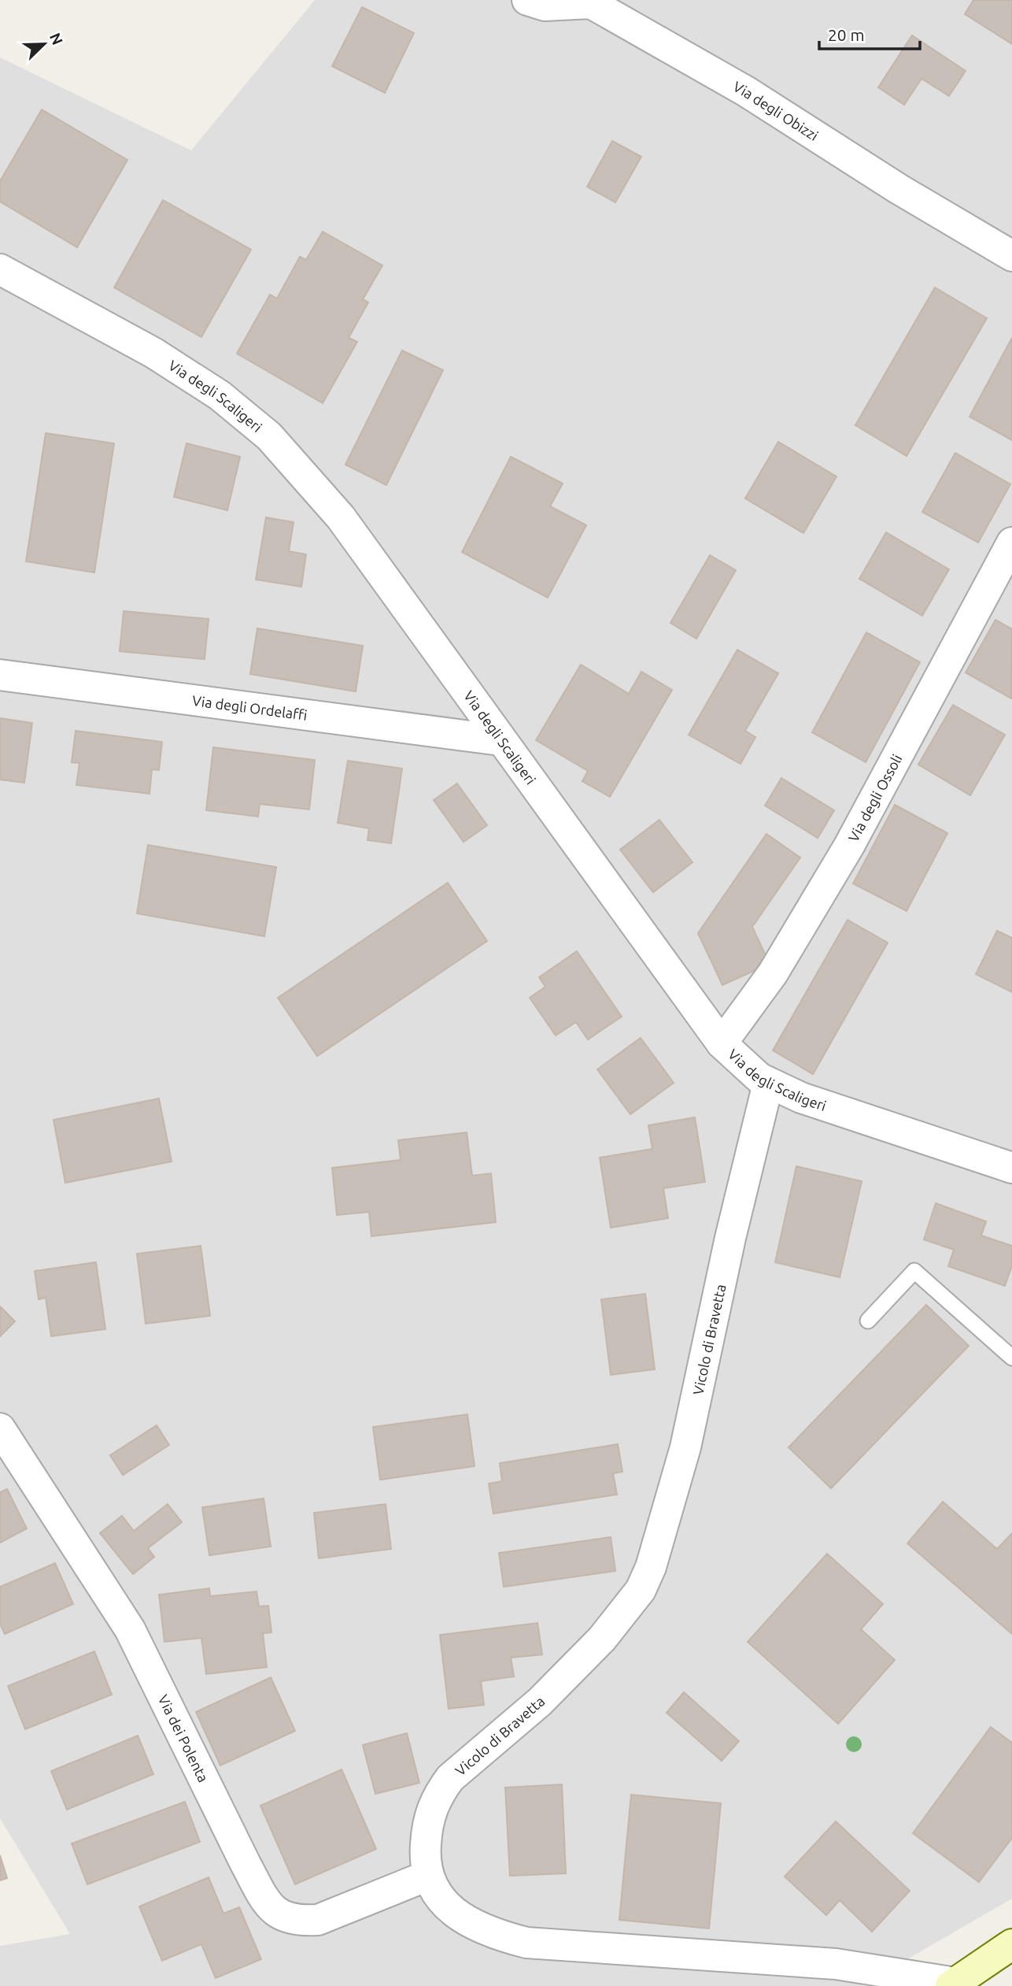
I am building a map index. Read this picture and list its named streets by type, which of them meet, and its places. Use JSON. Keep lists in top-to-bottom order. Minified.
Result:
{"streets":{"street":["Via degli Obizzi","Via degli Scaligeri","Via degli Ordelaffi","Via degli Ossoli","Vicolo di Bravetta","Via dei Polenta"]},"crossings":[["Via degli Scaligeri","Via degli Ordelaffi"],["Via degli Scaligeri","Via degli Ossoli"],["Via degli Scaligeri","Vicolo di Bravetta"],["Vicolo di Bravetta","Via dei Polenta"]],"scale_bar":"20 m","north":"top right"}
